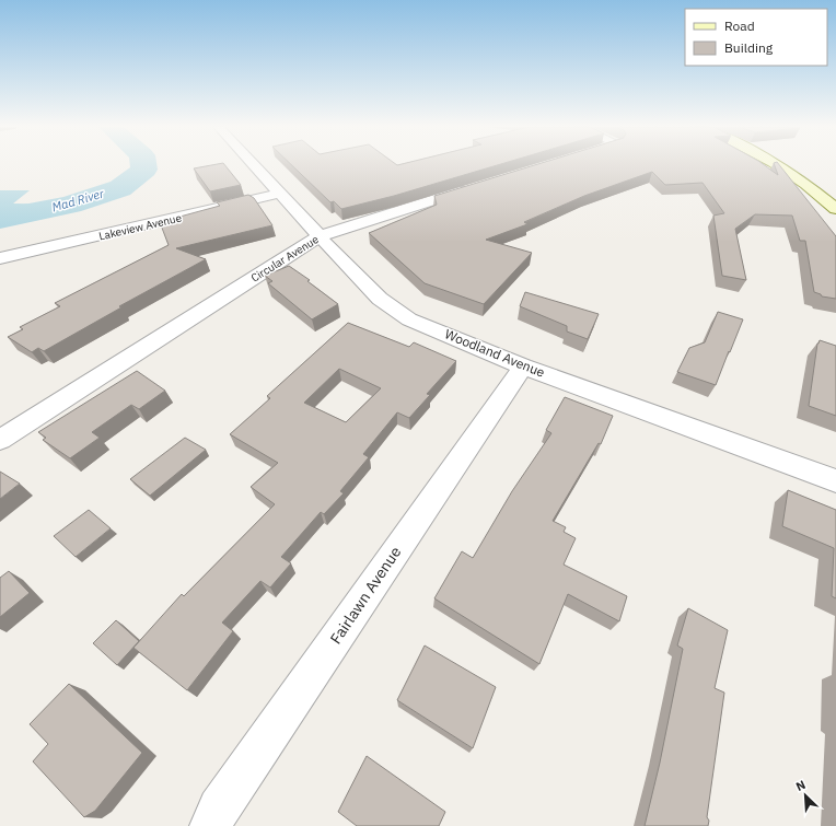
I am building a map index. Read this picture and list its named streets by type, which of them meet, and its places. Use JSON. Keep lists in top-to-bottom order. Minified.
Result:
{"streets":{"street":["Lakeview Avenue","Circular Avenue","Woodland Avenue","Fairlawn Avenue"]},"crossings":[["Lakeview Avenue","Woodland Avenue"],["Circular Avenue","Woodland Avenue"],["Woodland Avenue","Fairlawn Avenue"]],"water":["Mad River"],"legend":["Road","Building"],"north":"top left"}
